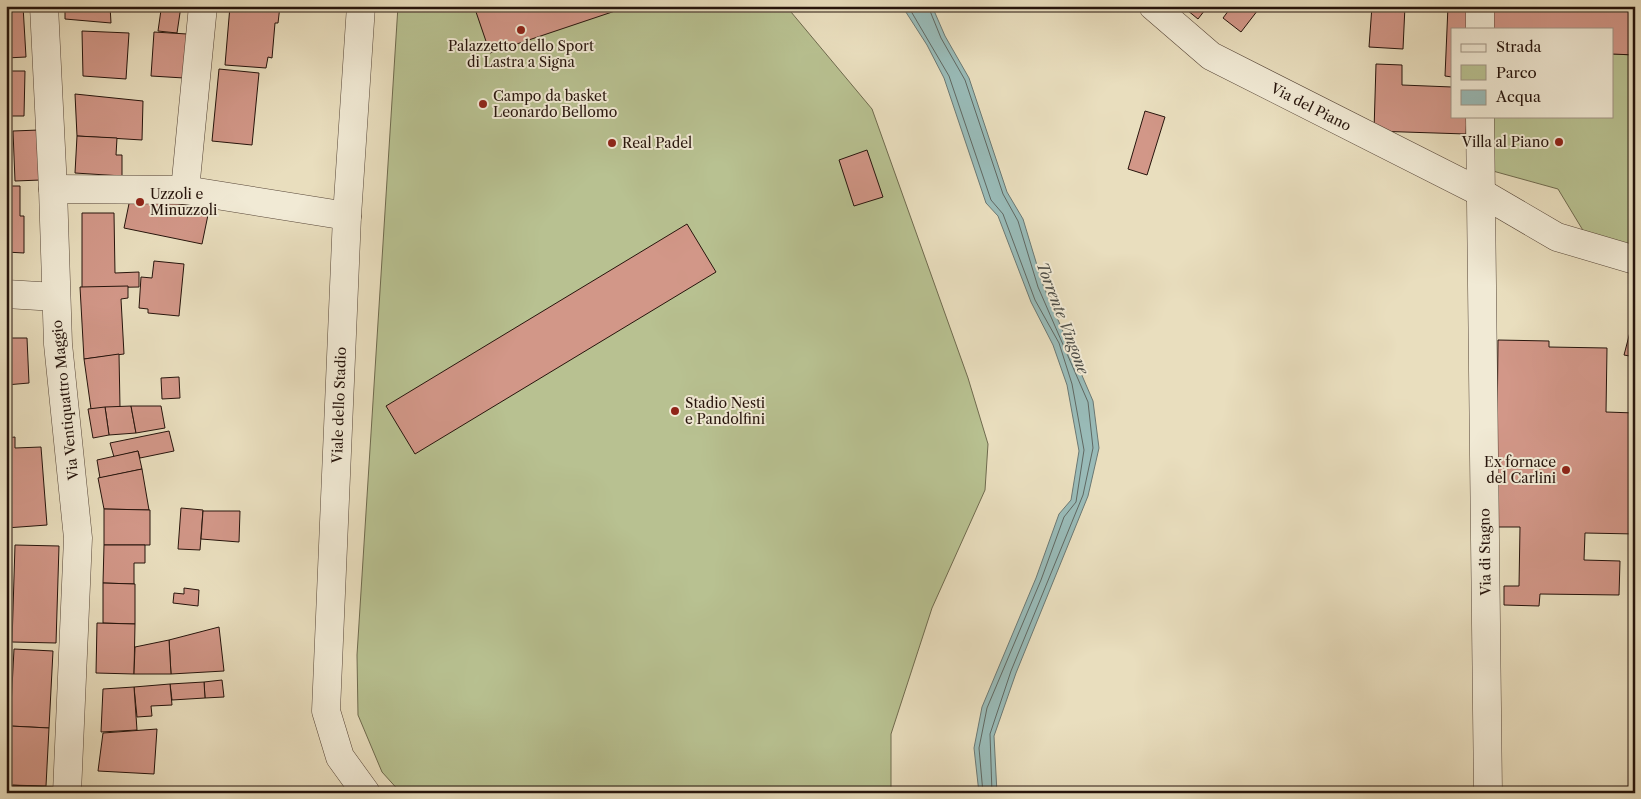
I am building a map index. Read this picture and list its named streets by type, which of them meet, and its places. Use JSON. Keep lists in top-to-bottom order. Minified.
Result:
{"streets":{"street":["Via del Piano","Via Ventiquattro Maggio","Viale dello Stadio","Via di Stagno"]},"crossings":[["Via del Piano","Via di Stagno"]],"water":["Torrente Vingone"],"places":["Palazzetto dello Sport di Lastra a Signa","Campo da basket Leonardo Bellomo","Villa al Piano","Real Padel","Uzzoli e Minuzzoli","Stadio Nesti e Pandolfini","Ex fornace del Carlini"],"legend":["Strada","Parco","Acqua"]}
